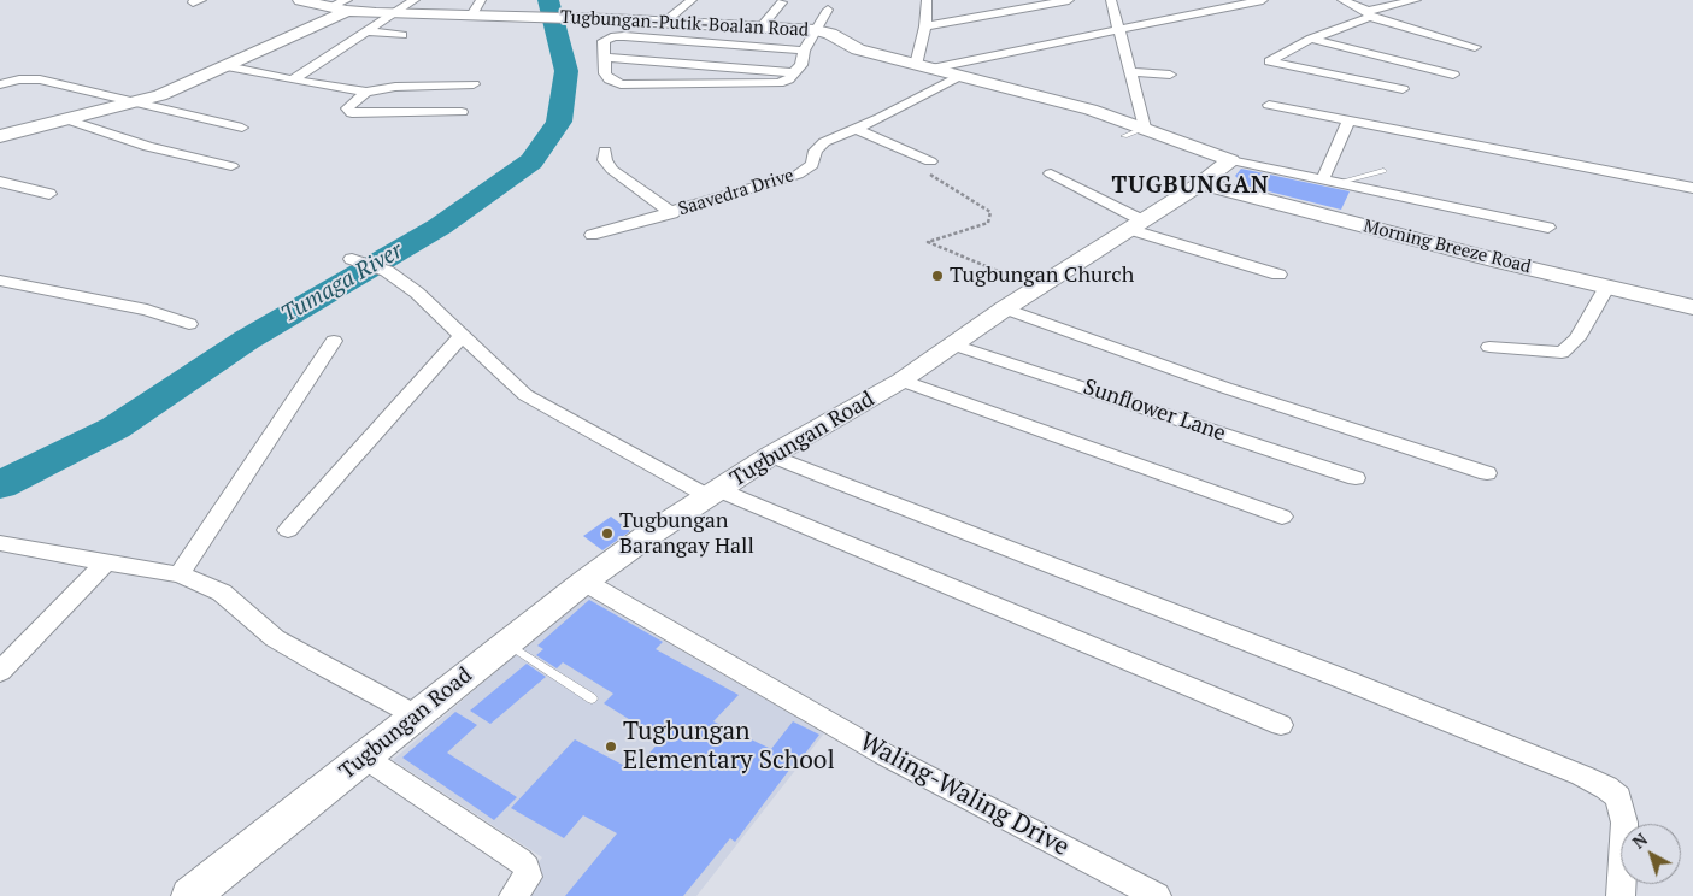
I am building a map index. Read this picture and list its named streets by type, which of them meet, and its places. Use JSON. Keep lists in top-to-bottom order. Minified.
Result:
{"streets":{"main road":["Tugbungan-Putik-Boalan Road","Morning Breeze Road","Tugbungan Road"],"street":["Saavedra Drive","Sunflower Lane","Waling-Waling Drive"]},"crossings":[["Tugbungan-Putik-Boalan Road","Saavedra Drive"],["Tugbungan-Putik-Boalan Road","Tugbungan Road"],["Morning Breeze Road","Tugbungan Road"],["Sunflower Lane","Tugbungan Road"],["Tugbungan Road","Waling-Waling Drive"]],"districts":["TUGBUNGAN"],"water":["Tumaga River"],"places":["Tugbungan Church","Tugbungan Barangay Hall","Tugbungan Elementary School"],"north":"top left"}
